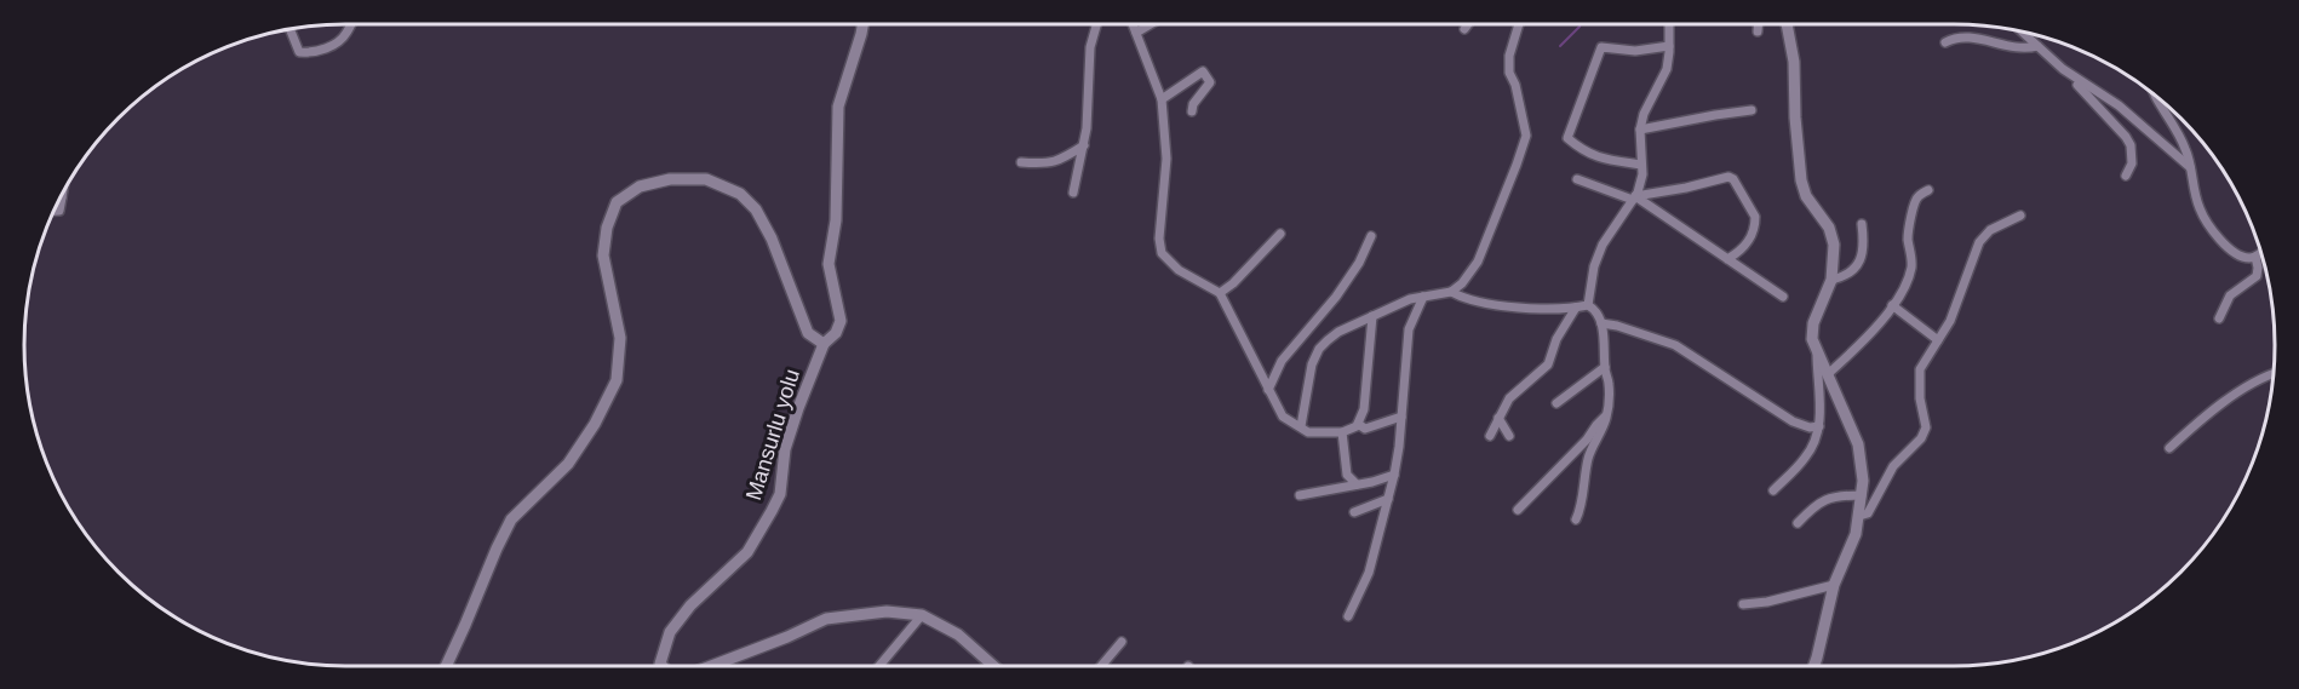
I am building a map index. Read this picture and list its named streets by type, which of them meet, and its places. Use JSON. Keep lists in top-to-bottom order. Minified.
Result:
{"streets":{"street":["Mansurlu yolu"]}}
